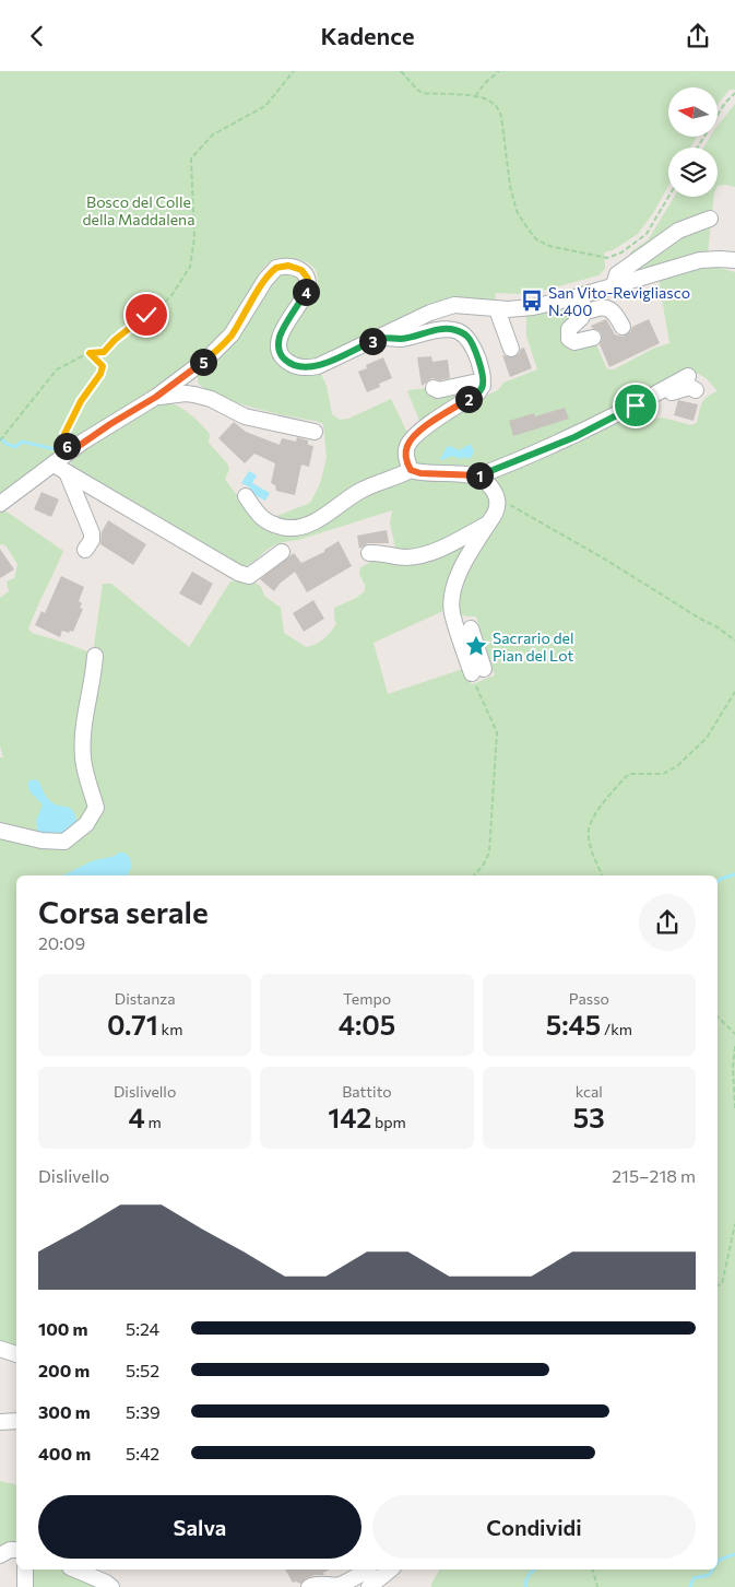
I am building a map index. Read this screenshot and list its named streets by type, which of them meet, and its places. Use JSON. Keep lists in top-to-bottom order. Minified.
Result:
{"parks":["Bosco del Colle della Maddalena"],"places":{"bus stop":["San Vito-Revigliasco N.400"],"place":["Sacrario del Pian del Lot"]},"north":"left","page":{"header":"Kadence","pins":["4","3","5","2","6","1"],"heading":["Corsa serale","20:09"],"stats":[["Distanza","0.71 km"],["Tempo","4:05"],["Passo","5:45 /km"],["Dislivello","4 m"],["Battito","142 bpm"],["kcal","53"]],"chart":["Dislivello","215–218 m"],"list":[{"name":"100 m","note":"5:24"},{"name":"200 m","note":"5:52"},{"name":"300 m","note":"5:39"},{"name":"400 m","note":"5:42"}],"buttons":["Salva","Condividi"]}}
